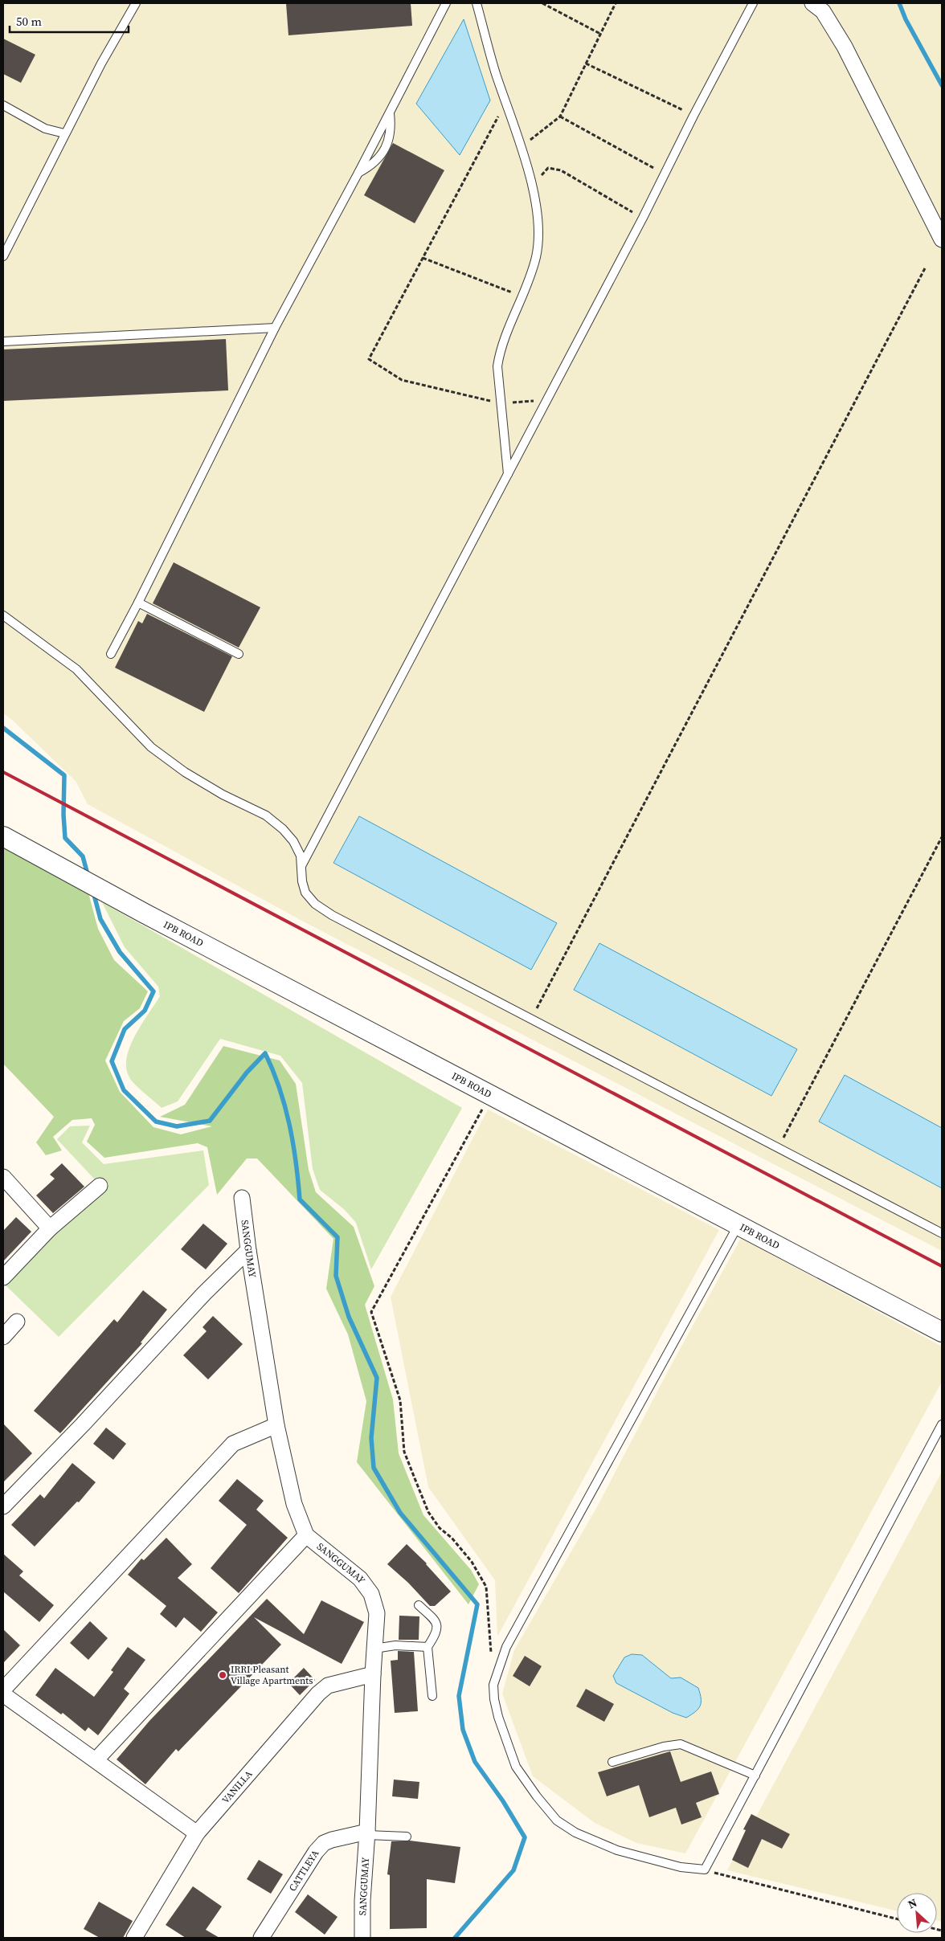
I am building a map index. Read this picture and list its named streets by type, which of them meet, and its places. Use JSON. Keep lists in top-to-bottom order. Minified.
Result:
{"streets":{"street":["IPB ROAD","SANGGUMAY","VANILLA","CATTLEYA"]},"crossings":[["SANGGUMAY","VANILLA"],["SANGGUMAY","CATTLEYA"]],"places":["IRRI Pleasant Village Apartments"],"scale_bar":"50 m","north":"top left"}
